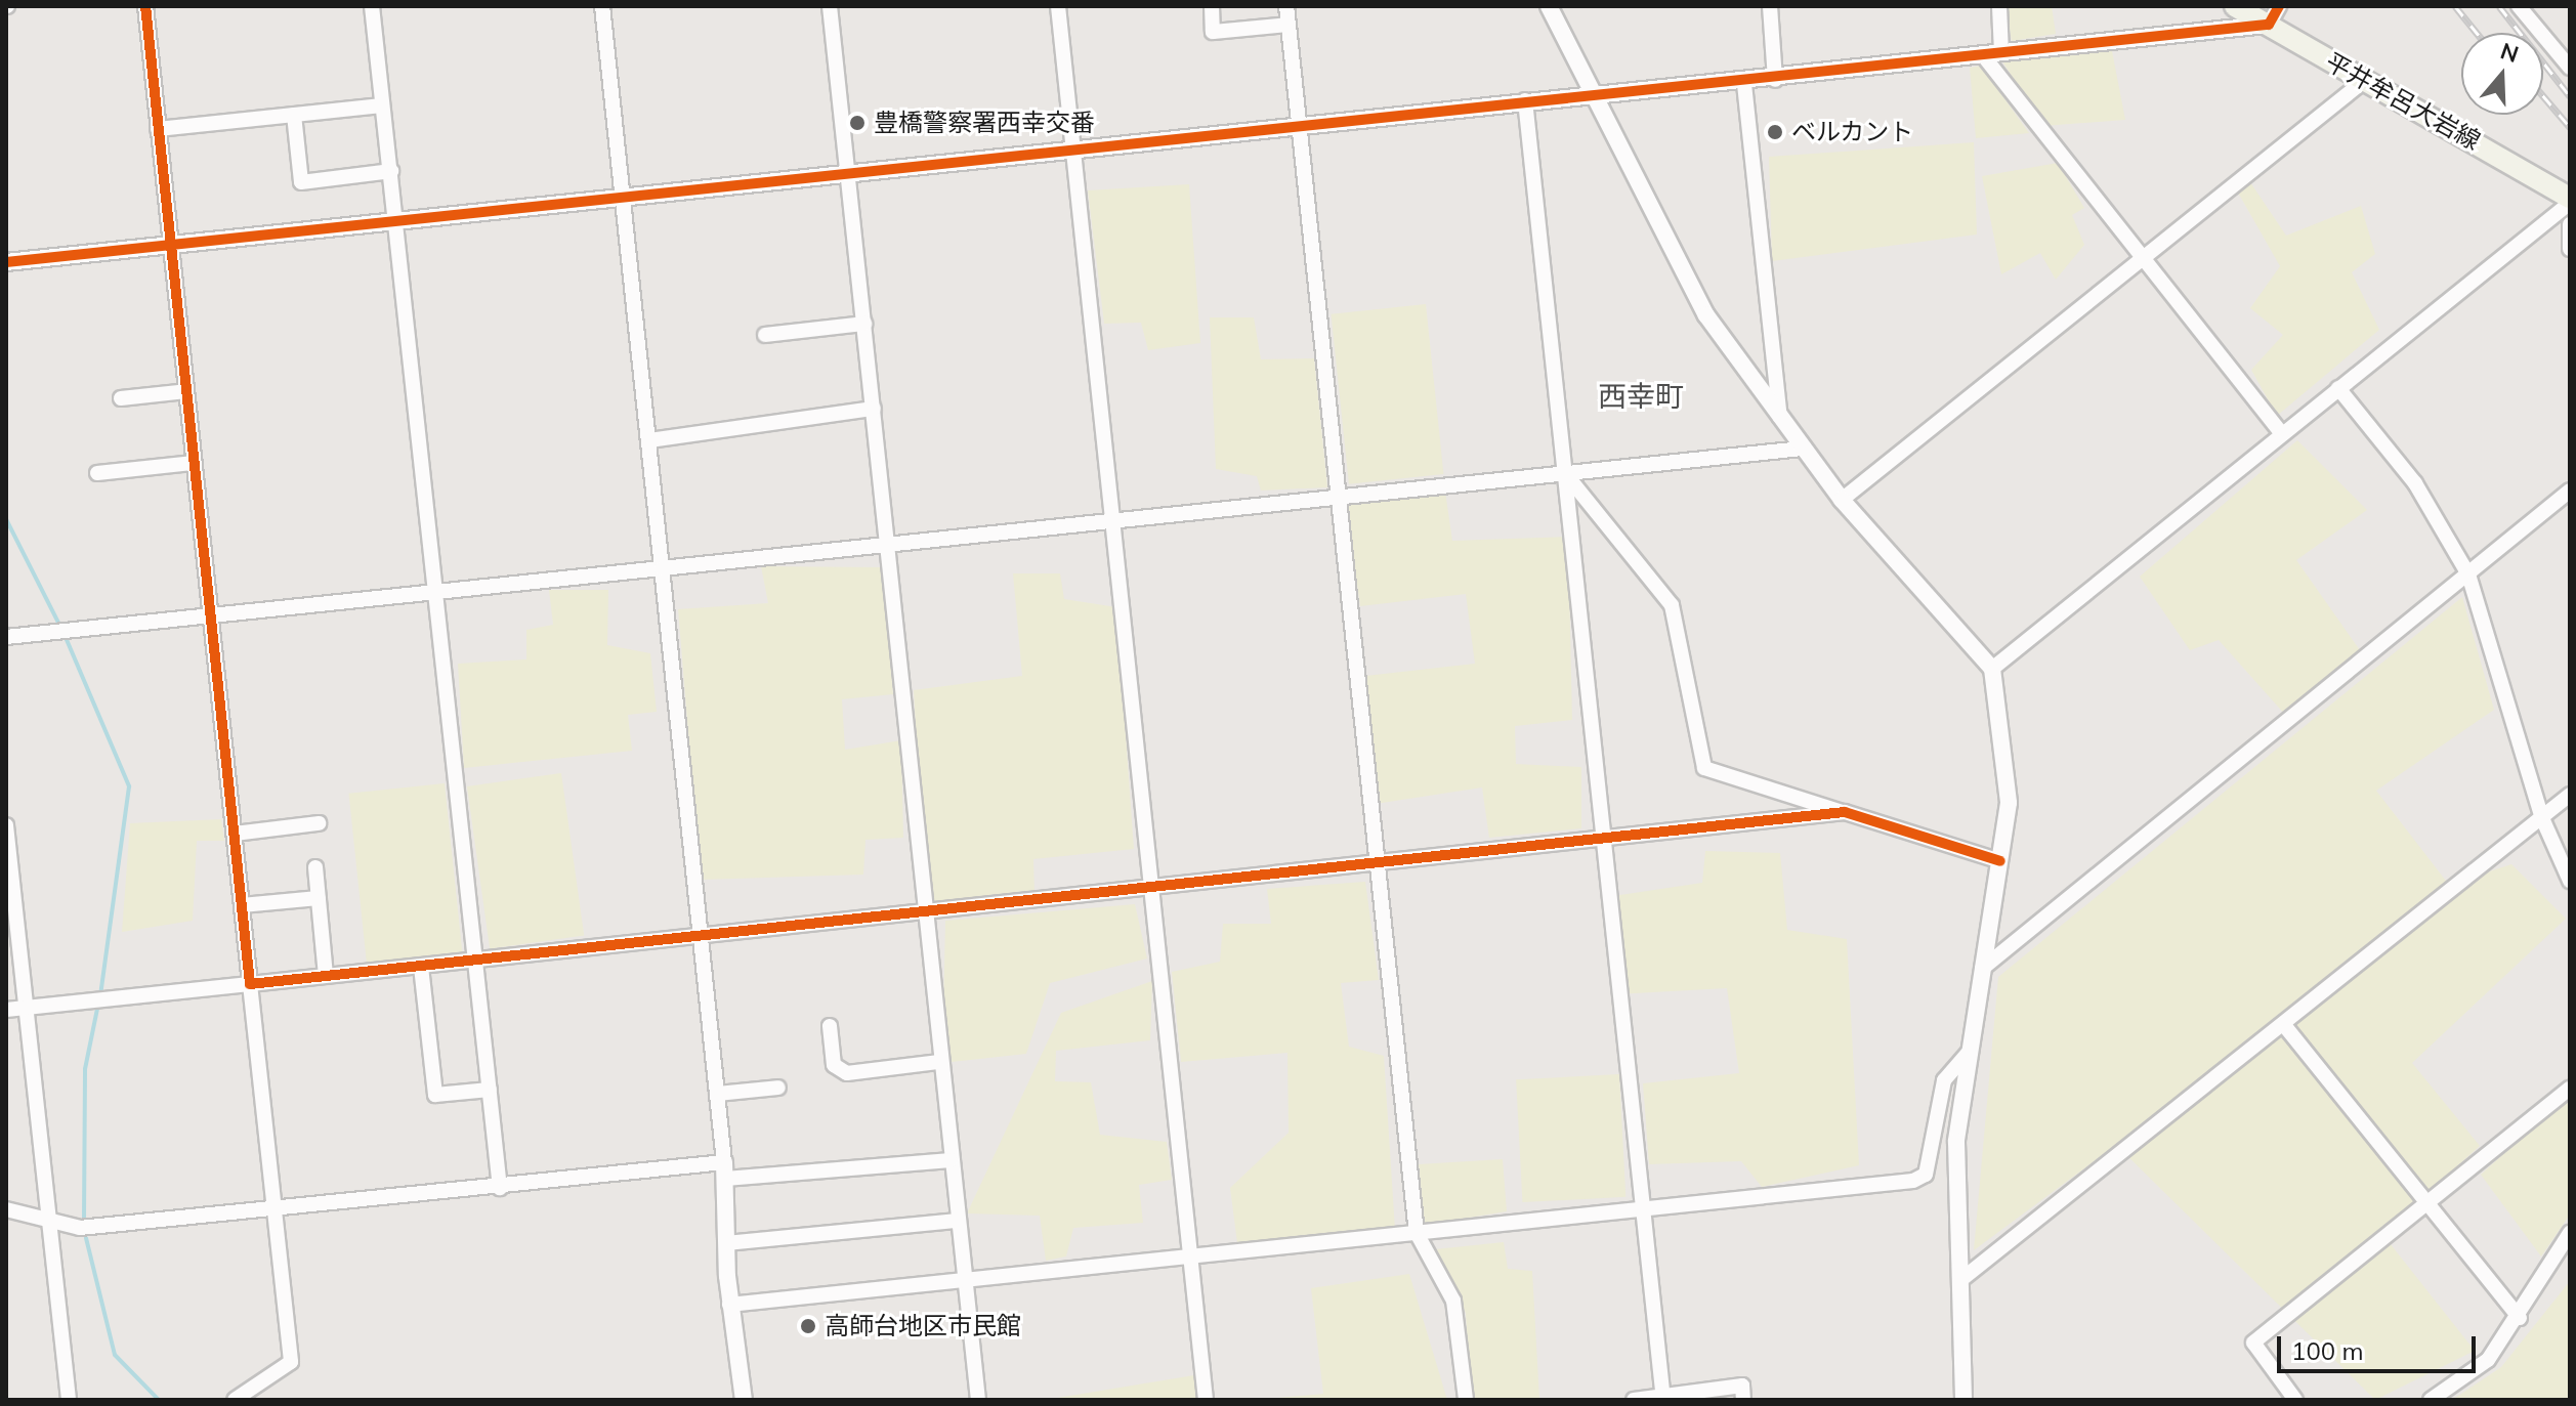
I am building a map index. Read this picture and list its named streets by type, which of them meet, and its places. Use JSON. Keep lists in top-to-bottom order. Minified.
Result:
{"streets":{"main road":["平井牟呂大岩線"]},"districts":["西幸町"],"places":["豊橋警察署西幸交番","ベルカント","高師台地区市民館"],"scale_bar":"100 m","north":"top"}
